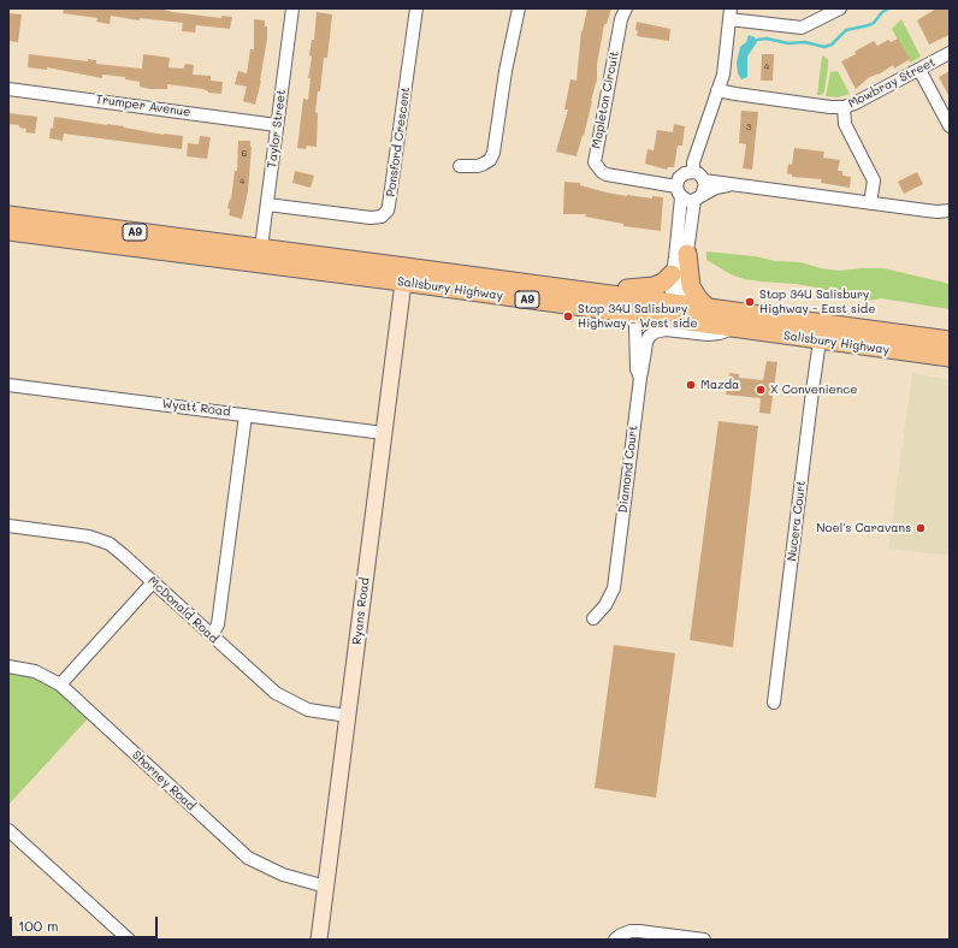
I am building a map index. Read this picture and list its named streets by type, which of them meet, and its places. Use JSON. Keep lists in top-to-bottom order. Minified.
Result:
{"streets":{"main road":["A9","Salisbury Highway"],"street":["Mowbray Street","Mapleton Circuit","Trumper Avenue","Taylor Street","Ponsford Crescent","Wyatt Road","Diamond Court","Nucera Court","McDonald Road","Ryans Road","Shorney Road"]},"crossings":[["Trumper Avenue","Taylor Street"],["Taylor Street","Ponsford Crescent"],["Taylor Street","Salisbury Highway"],["Salisbury Highway","Diamond Court"],["Salisbury Highway","Nucera Court"],["Salisbury Highway","Ryans Road"],["Wyatt Road","Ryans Road"],["McDonald Road","Ryans Road"],["Ryans Road","Shorney Road"]],"places":["Stop 34U Salisbury Highway - East side","Stop 34U Salisbury Highway - West side","Mazda","X Convenience","Noel's Caravans"],"house_numbers":["4","3","6","4"],"scale_bar":"100 m"}
